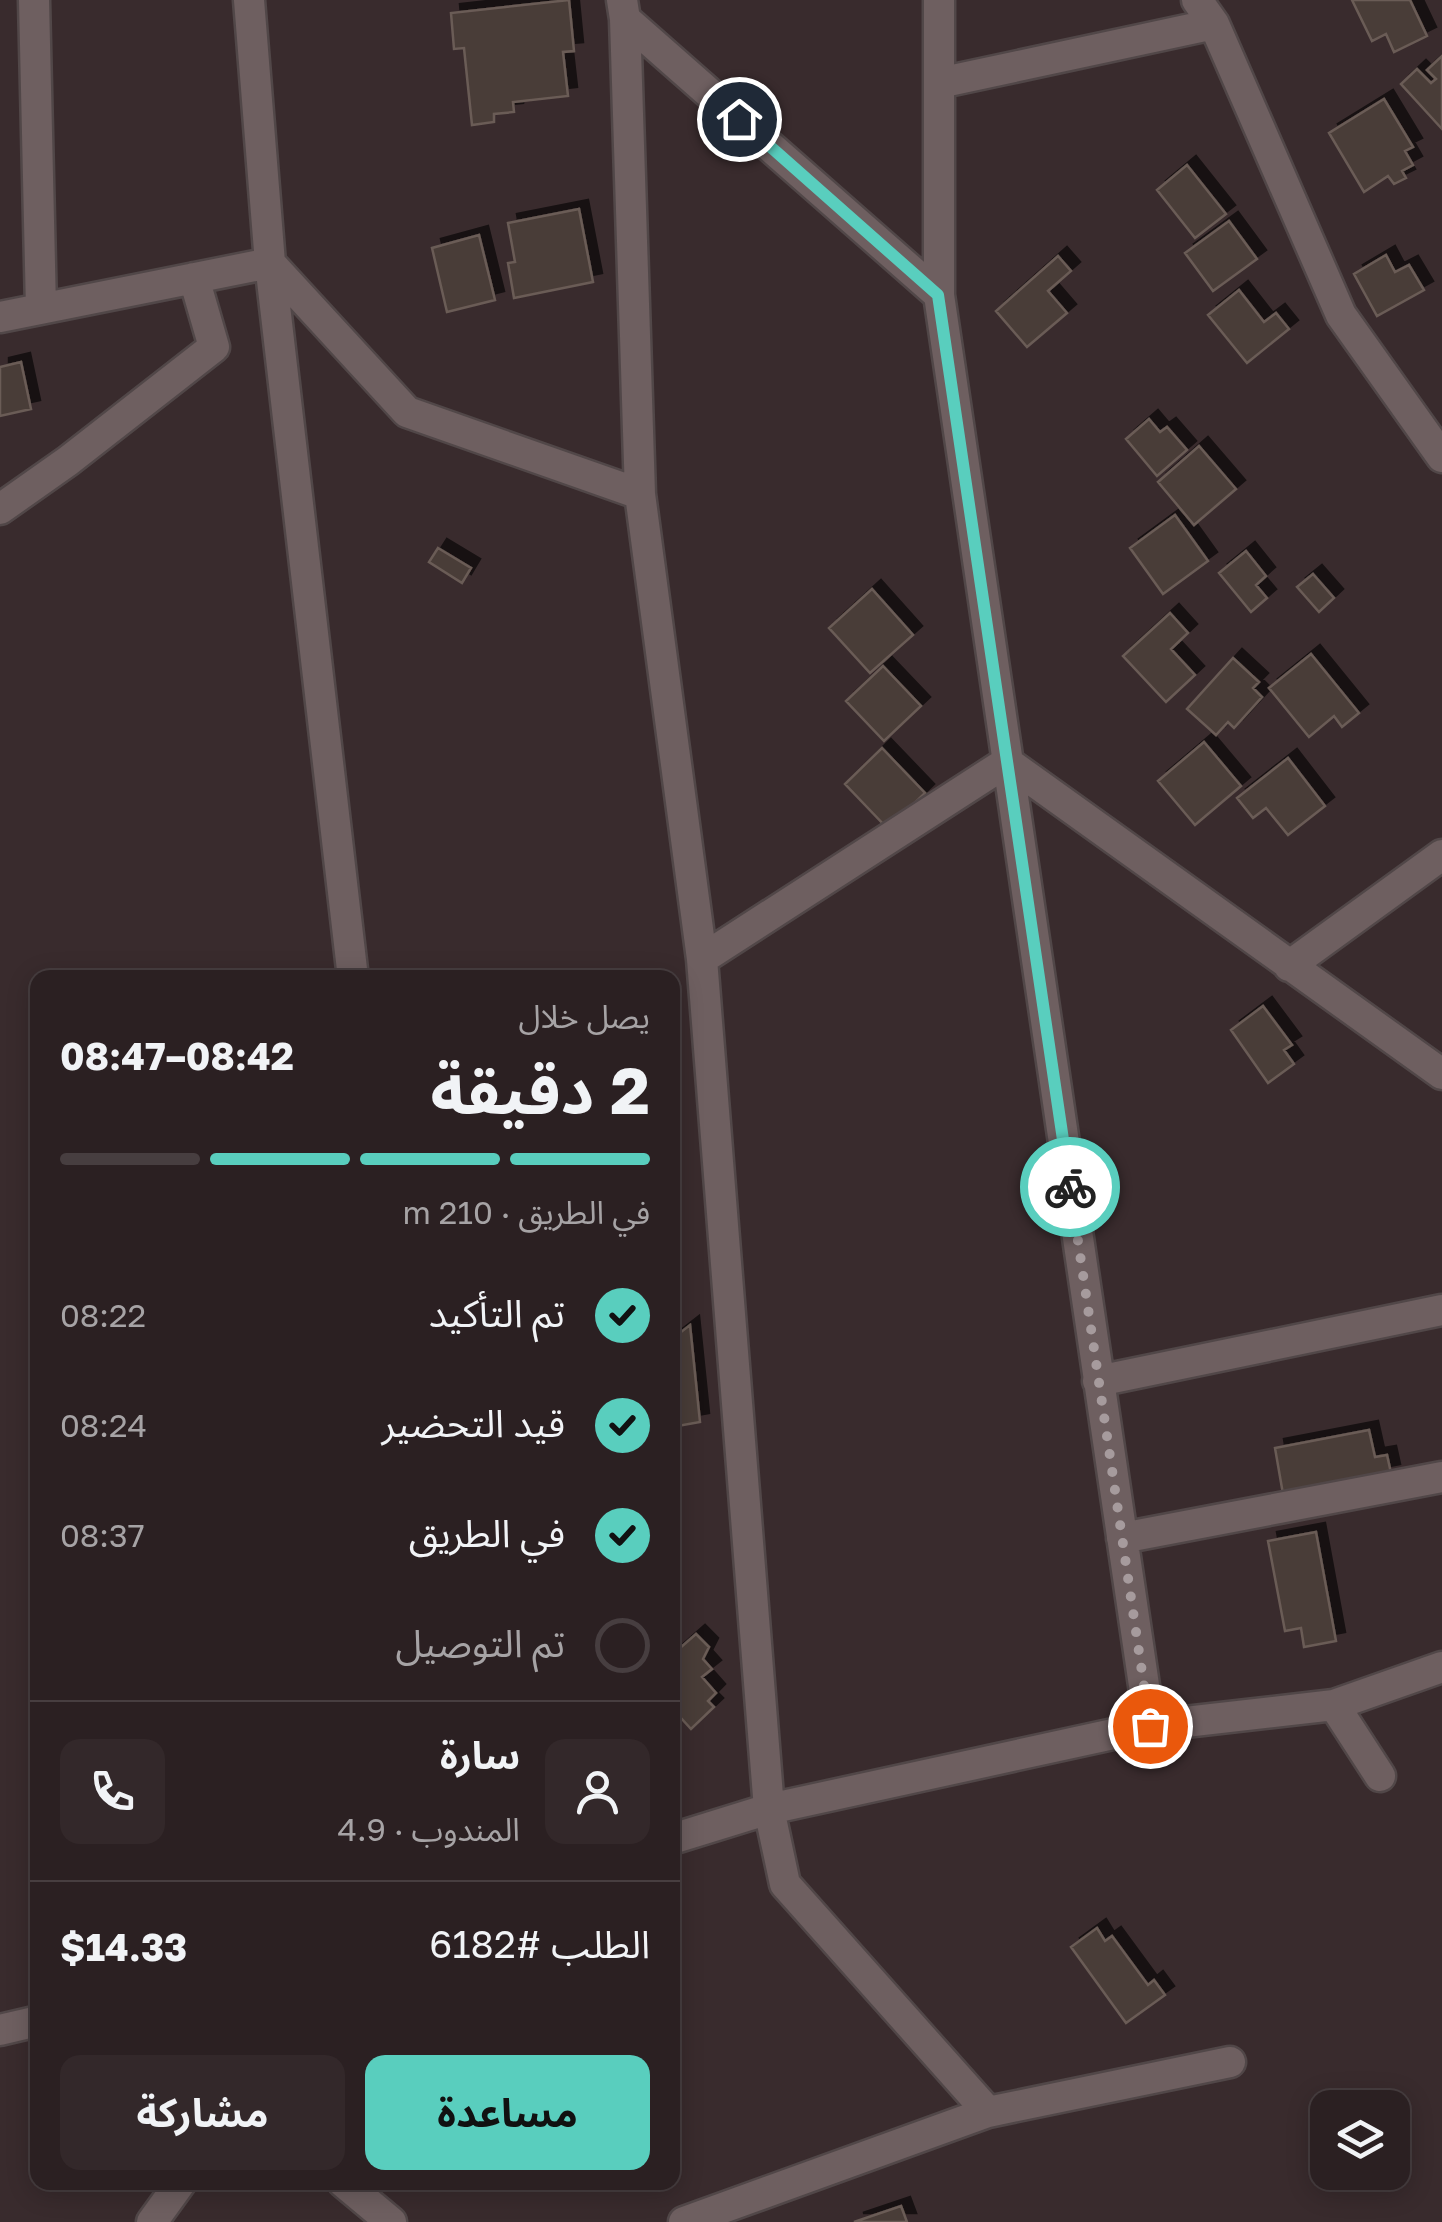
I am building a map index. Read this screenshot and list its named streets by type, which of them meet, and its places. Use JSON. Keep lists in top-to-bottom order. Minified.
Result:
{"page":{"heading":["2 دقيقة","يصل خلال","08:42–08:47"],"panel":["سارة","المندوب · 4.9","الطلب #6182","$14.33"],"bar":"في الطريق · 210 m","list":[["تم التأكيد","08:22"],["قيد التحضير","08:24"],["في الطريق","08:37"],"تم التوصيل"],"buttons":["مساعدة","مشاركة"]}}
